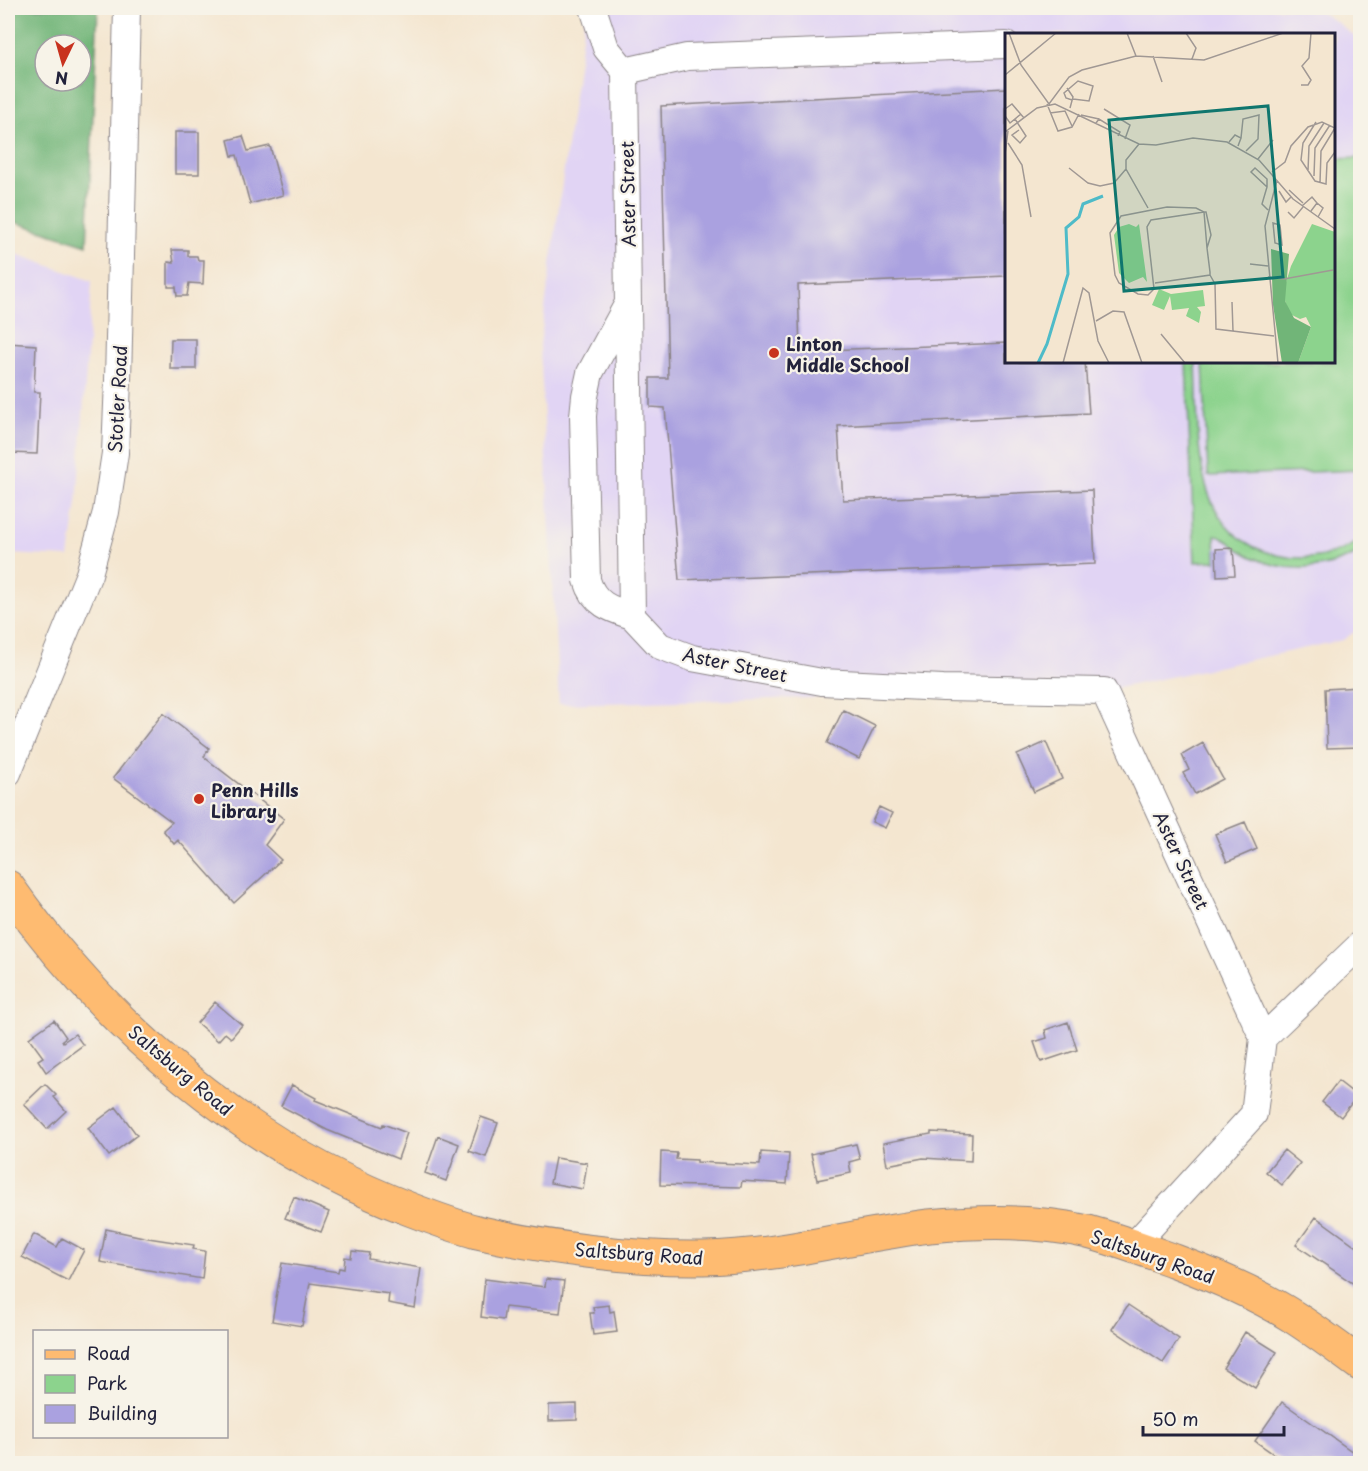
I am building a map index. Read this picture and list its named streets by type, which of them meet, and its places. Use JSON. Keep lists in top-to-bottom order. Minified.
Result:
{"streets":{"main road":["Saltsburg Road"],"street":["Aster Street","Stotler Road"]},"places":["Linton Middle School","Penn Hills Library"],"legend":["Road","Park","Building"],"scale_bar":"50 m","north":"bottom"}
